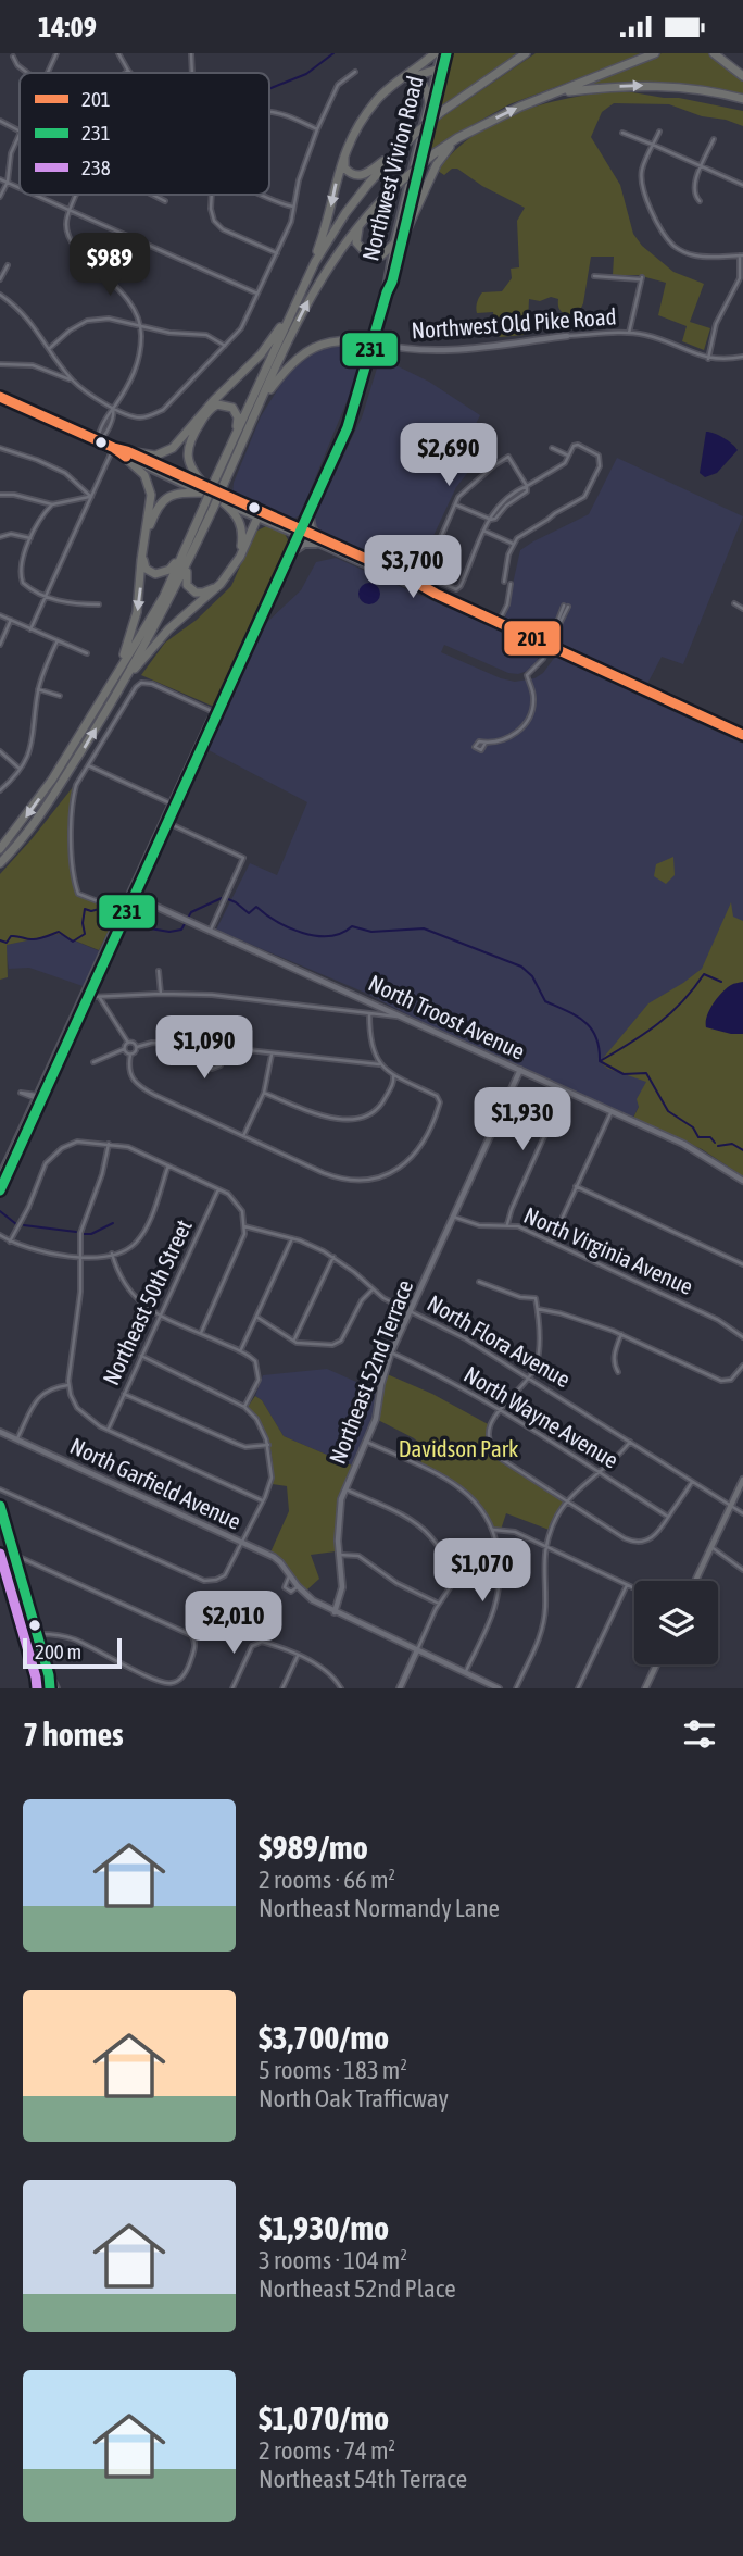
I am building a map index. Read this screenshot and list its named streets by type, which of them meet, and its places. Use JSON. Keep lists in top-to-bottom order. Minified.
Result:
{"streets":{"main road":["Northwest Vivion Road"],"street":["Northwest Old Pike Road","North Troost Avenue","North Virginia Avenue","Northeast 50th Street","North Flora Avenue","Northeast 52nd Terrace","North Wayne Avenue","North Garfield Avenue"]},"crossings":[["Northwest Vivion Road","Northwest Old Pike Road"],["North Troost Avenue","Northeast 52nd Terrace"],["North Virginia Avenue","Northeast 52nd Terrace"],["North Flora Avenue","Northeast 52nd Terrace"],["Northeast 52nd Terrace","North Wayne Avenue"],["Northeast 52nd Terrace","North Garfield Avenue"]],"parks":["Davidson Park"],"lines":["transit line 231","transit line 201","transit line 238"],"legend":["201","231","238"],"scale_bar":"200 m","page":{"status":"14:09","price":["$989","$2,690","$3,700","$1,090","$1,930","$1,070","$2,010"],"scale":"200 m","heading":"7 homes","list":[{"name":"$989/mo","note":"2 rooms · 66 m² · Northeast Normandy Lane"},{"name":"$3,700/mo","note":"5 rooms · 183 m² · North Oak Trafficway"},{"name":"$1,930/mo","note":"3 rooms · 104 m² · Northeast 52nd Place"},{"name":"$1,070/mo","note":"2 rooms · 74 m² · Northeast 54th Terrace"}]}}
